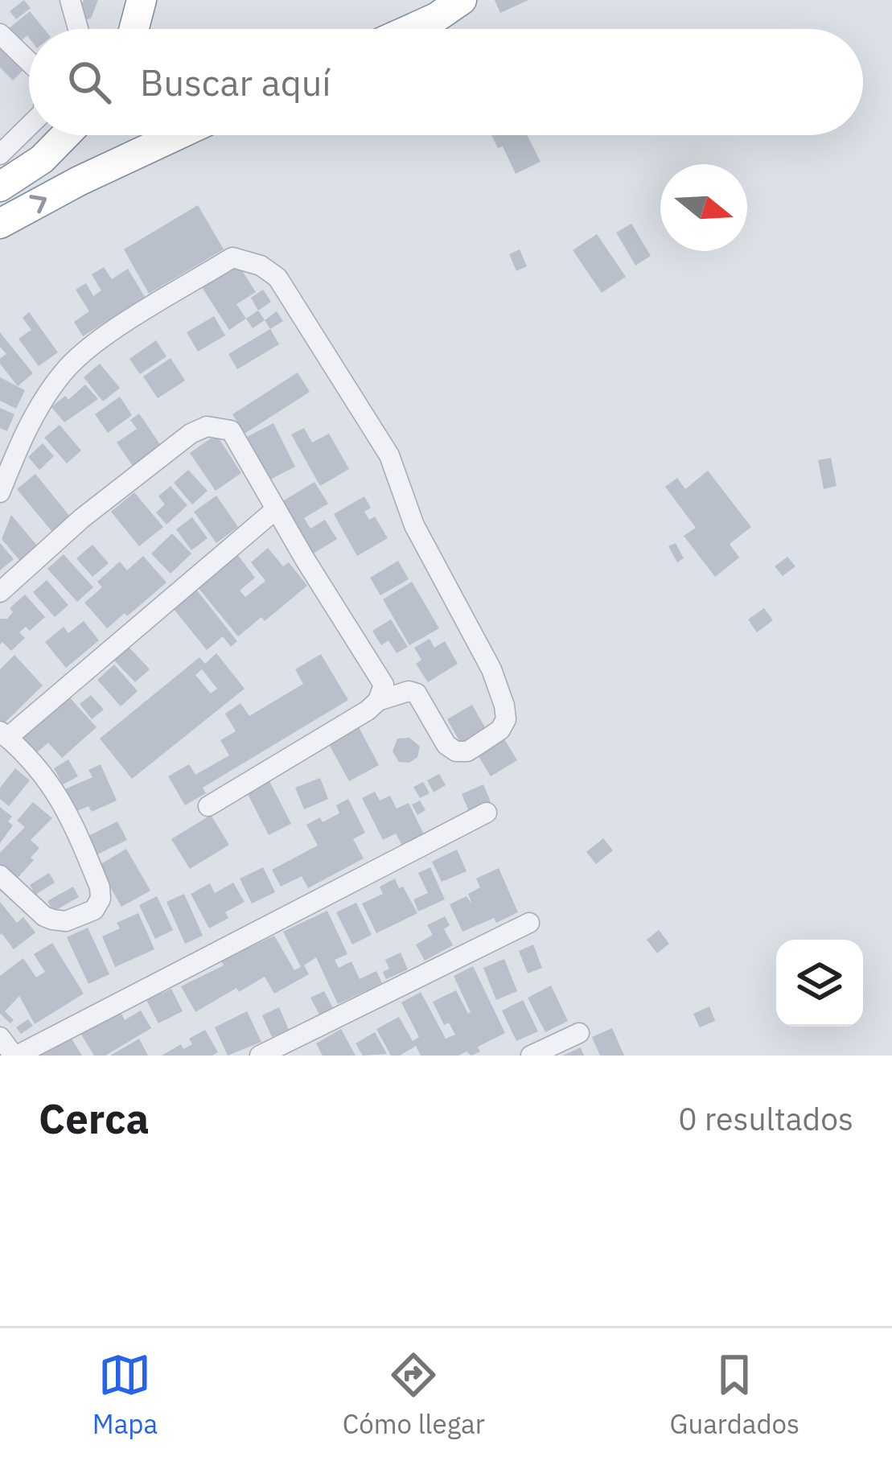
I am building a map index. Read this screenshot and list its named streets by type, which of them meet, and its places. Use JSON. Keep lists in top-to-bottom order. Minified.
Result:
{"north":"right","page":{"search":"Buscar aquí","heading":["Cerca","0 resultados"],"nav":["Mapa","Cómo llegar","Guardados"]}}
